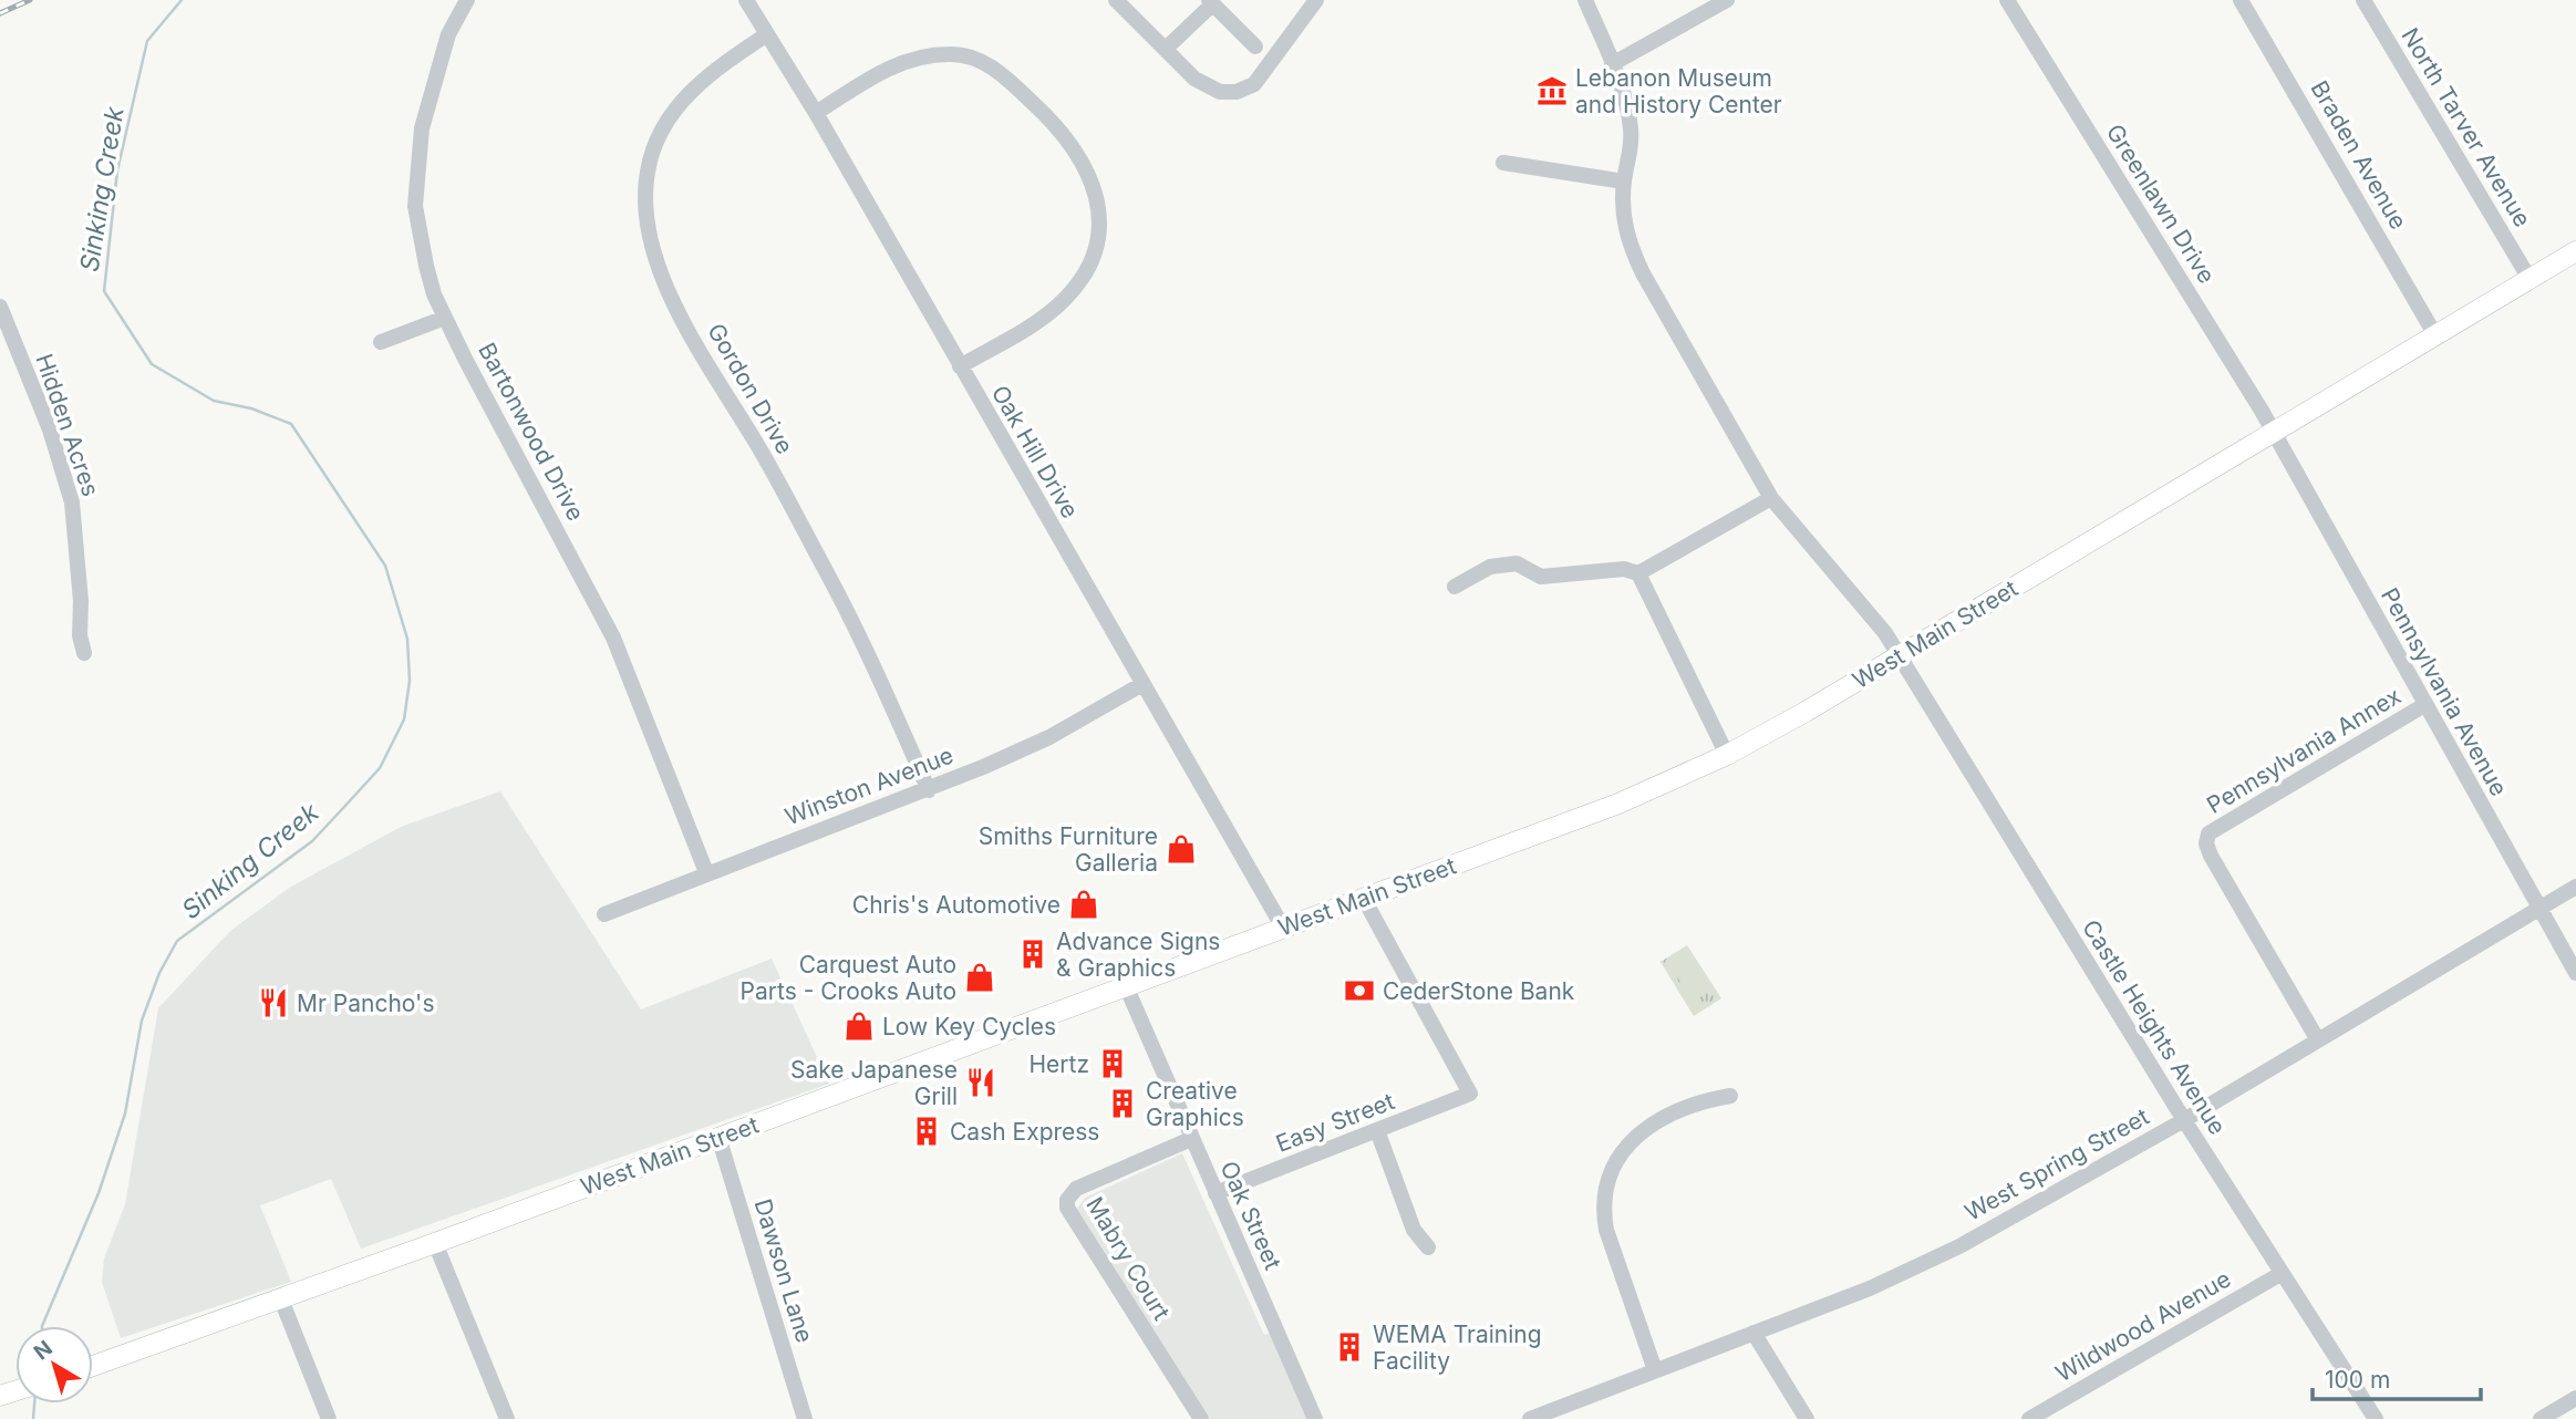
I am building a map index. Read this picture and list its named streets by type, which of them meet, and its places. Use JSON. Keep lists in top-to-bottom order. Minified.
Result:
{"streets":{"main road":["West Main Street"],"street":["North Tarver Avenue","Braden Avenue","Greenlawn Drive","Gordon Drive","Hidden Acres","Bartonwood Drive","Oak Hill Drive","Pennsylvania Avenue","Pennsylvania Annex","Winston Avenue","Castle Heights Avenue","Easy Street","West Spring Street","Oak Street","Mabry Court","Dawson Lane","Wildwood Avenue"]},"crossings":[["North Tarver Avenue","West Main Street"],["Braden Avenue","West Main Street"],["Greenlawn Drive","West Main Street"],["Greenlawn Drive","Pennsylvania Avenue"],["Gordon Drive","Oak Hill Drive"],["Gordon Drive","Winston Avenue"],["Bartonwood Drive","Winston Avenue"],["Oak Hill Drive","West Main Street"],["Oak Hill Drive","Winston Avenue"],["West Main Street","Pennsylvania Avenue"],["West Main Street","Castle Heights Avenue"],["West Main Street","Easy Street"],["West Main Street","Oak Street"],["West Main Street","Dawson Lane"],["Pennsylvania Avenue","Pennsylvania Annex"],["Pennsylvania Avenue","West Spring Street"],["Pennsylvania Annex","West Spring Street"],["Castle Heights Avenue","West Spring Street"],["Castle Heights Avenue","Wildwood Avenue"],["Easy Street","Oak Street"],["Oak Street","Mabry Court"]],"water":["Sinking Creek"],"places":{"museum":["Lebanon Museum and History Center"],"shop":["Smiths Furniture Galleria","Chris's Automotive","Carquest Auto Parts - Crooks Auto","Low Key Cycles"],"building":["Advance Signs & Graphics","Hertz","Creative Graphics","Cash Express","WEMA Training Facility"],"bank":["CederStone Bank"],"restaurant":["Mr Pancho's","Sake Japanese Grill"]},"scale_bar":"100 m","north":"top left"}
